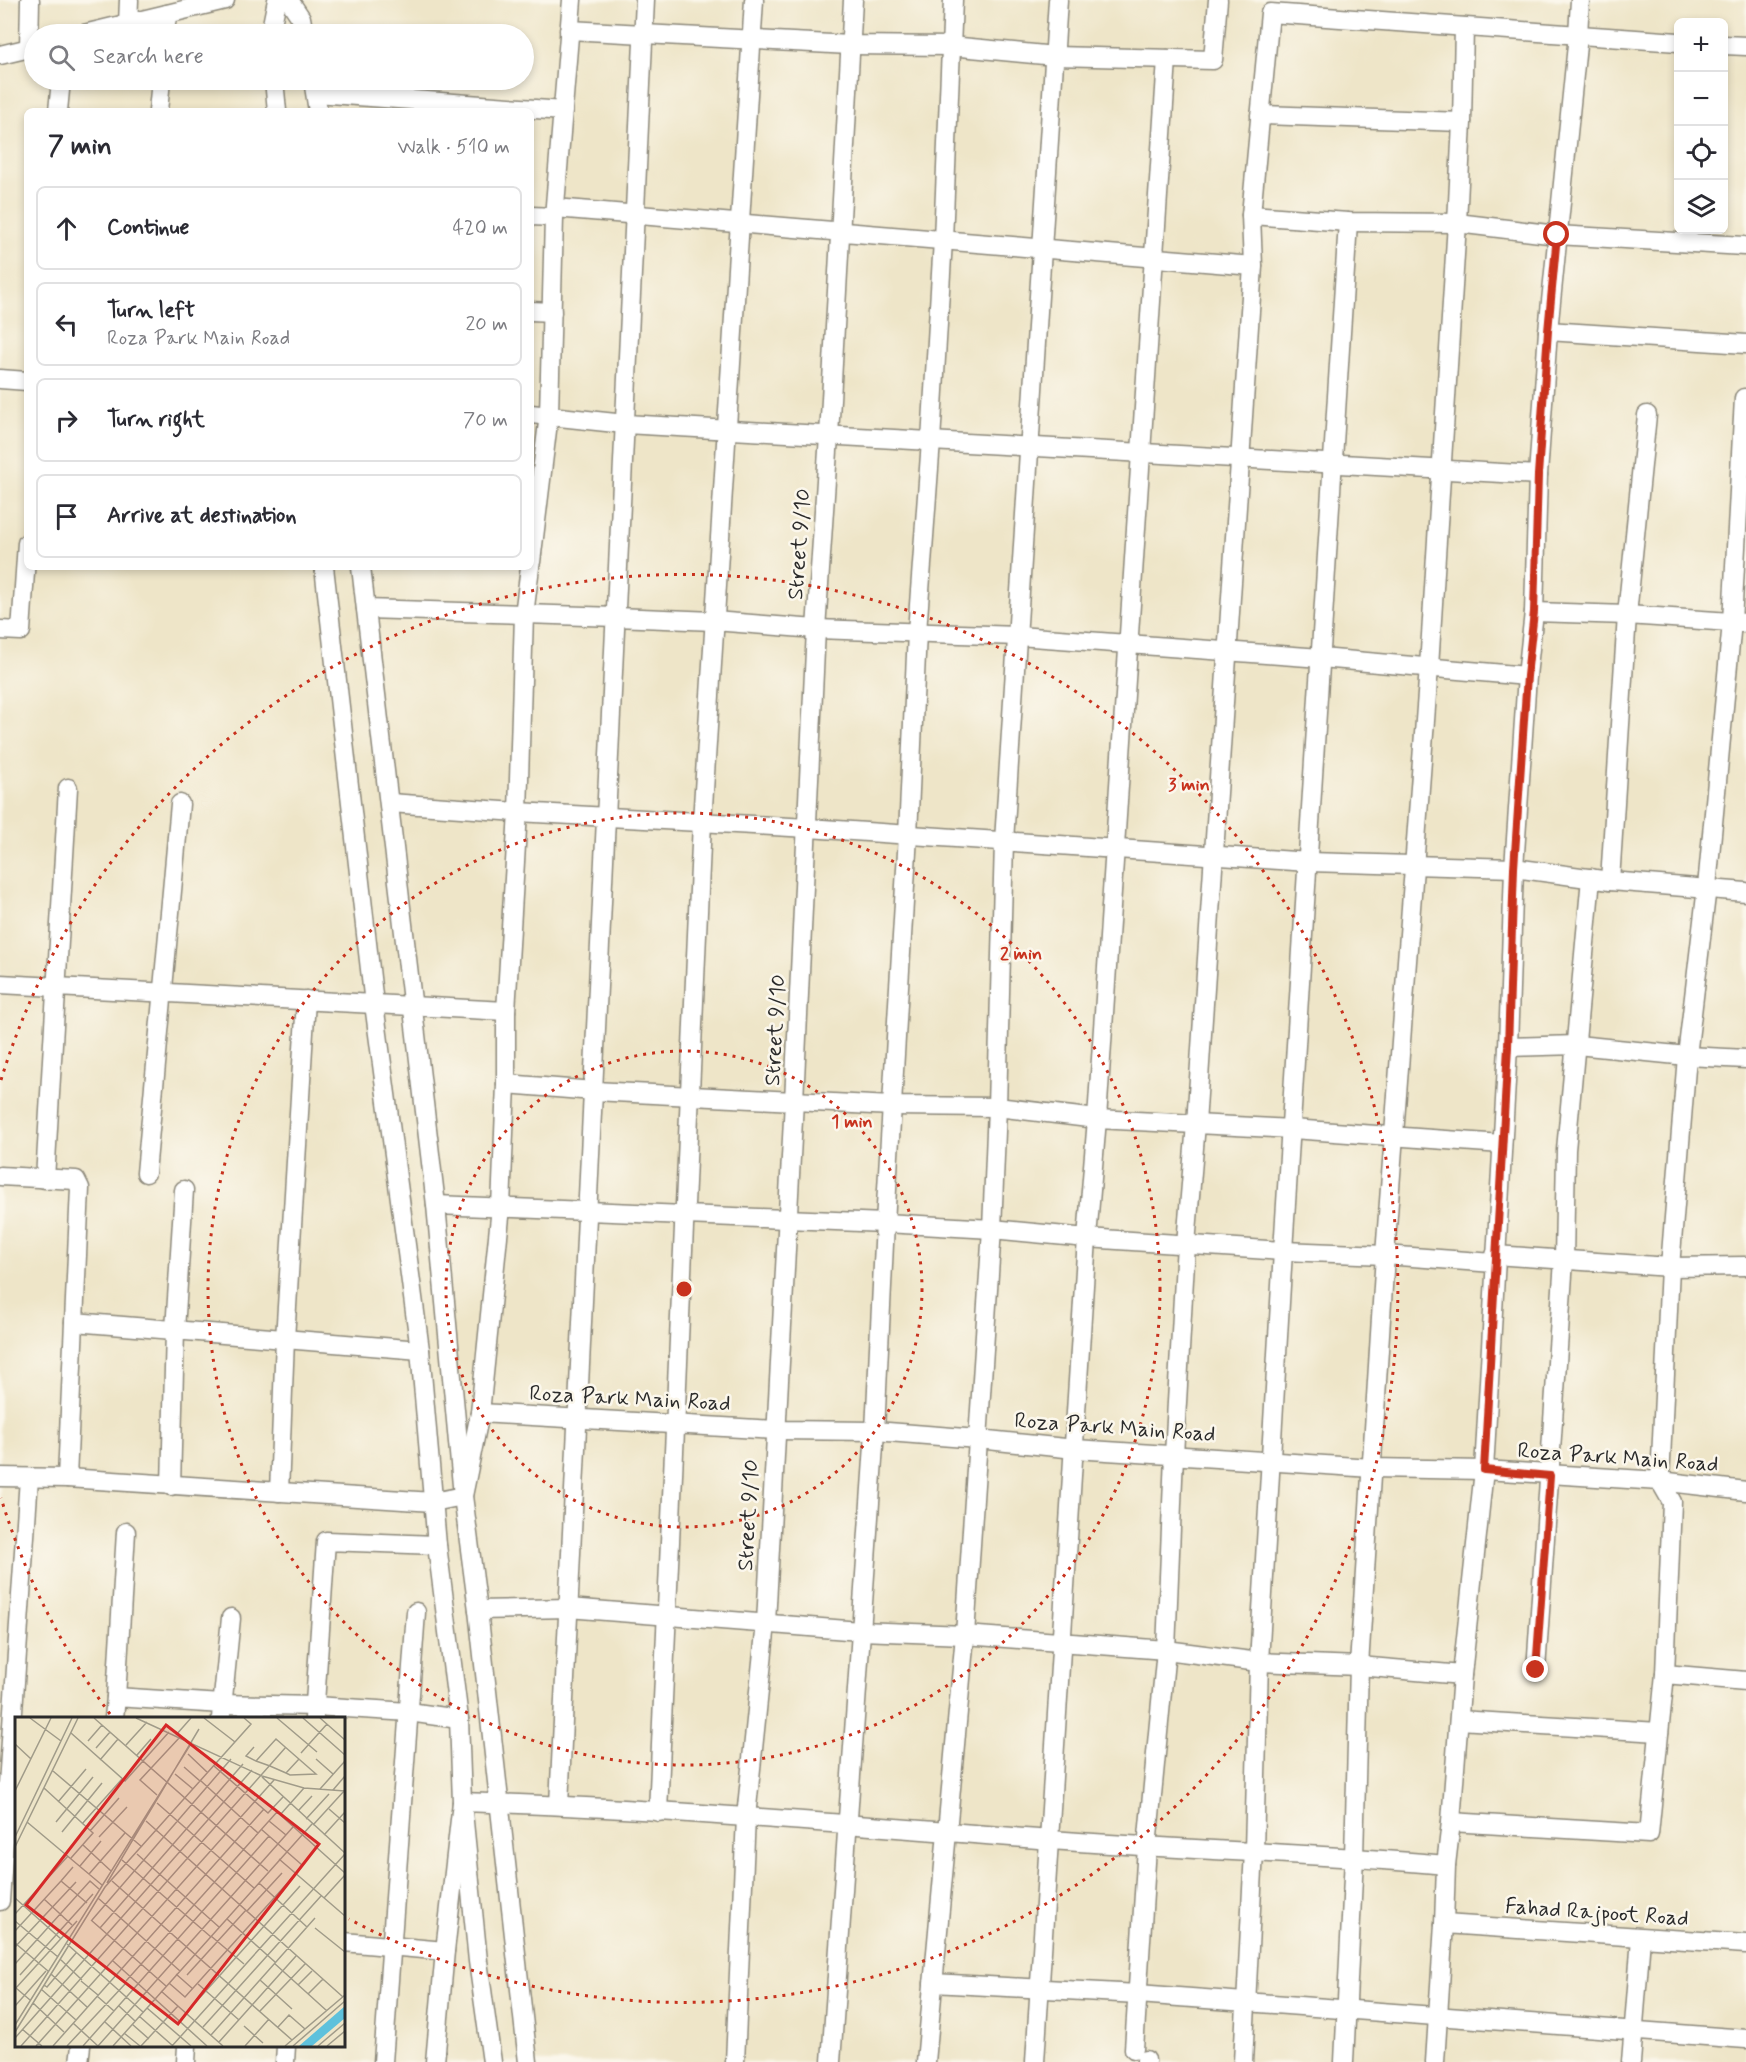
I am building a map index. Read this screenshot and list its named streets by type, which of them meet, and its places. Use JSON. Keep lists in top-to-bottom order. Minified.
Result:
{"streets":{"street":["Street 9/10","Roza Park Main Road","Fahad Rajpoot Road"]},"crossings":[["Street 9/10","Roza Park Main Road"]],"page":{"map_buttons":["+","−"],"search":"Search here","heading":["7 min","Walk · 510 m"],"list":[["Continue","420 m"],["Turn left","Roza Park Main Road","20 m"],["Turn right","70 m"],"Arrive at destination"]},"rings":["3 min","2 min","1 min"]}
